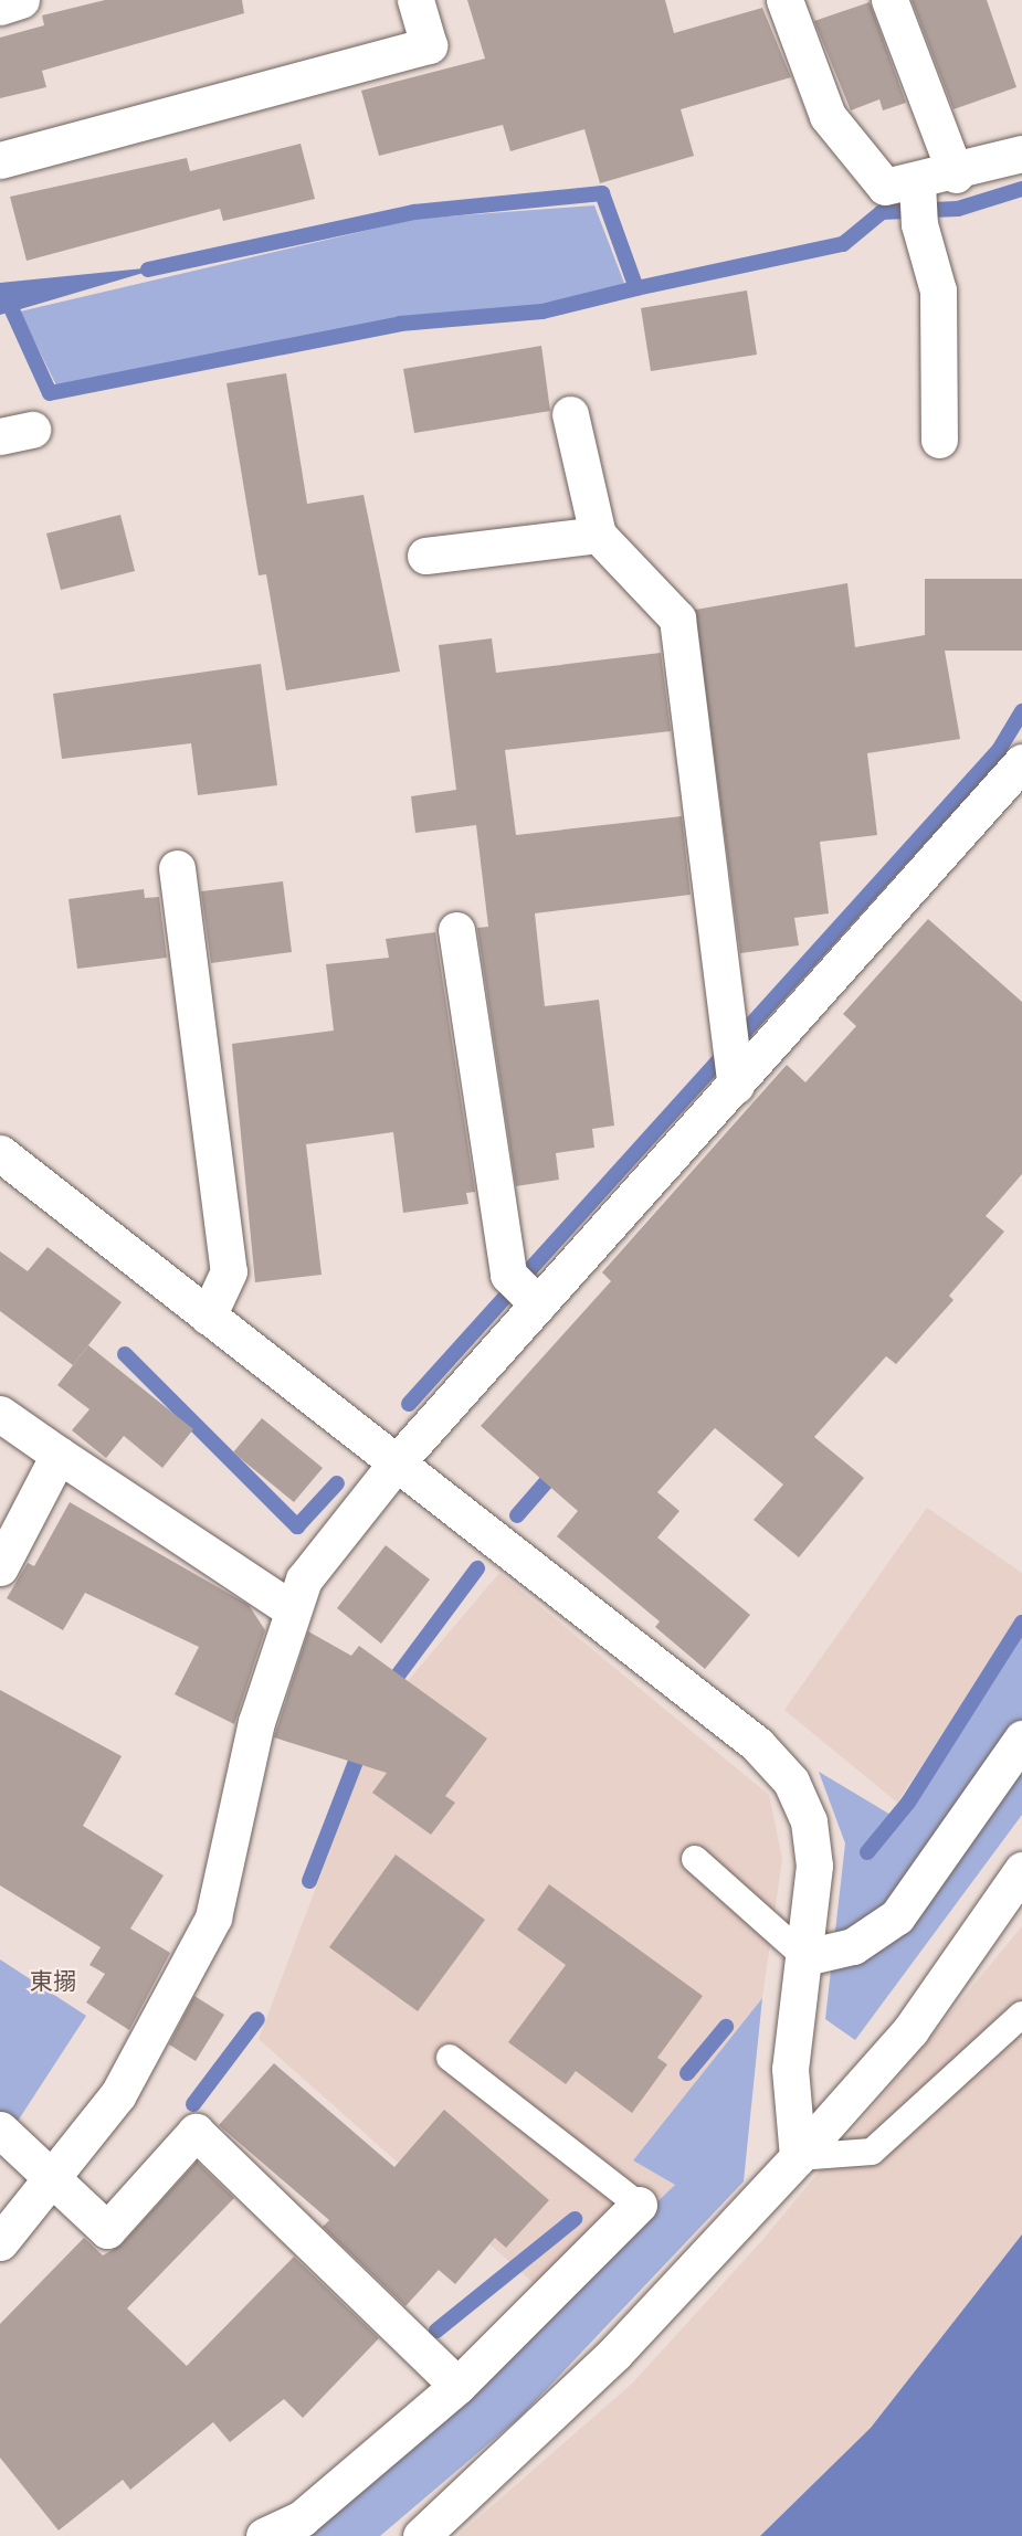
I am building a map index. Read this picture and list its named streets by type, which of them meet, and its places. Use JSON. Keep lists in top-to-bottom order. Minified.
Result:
{"districts":["東搦"]}
